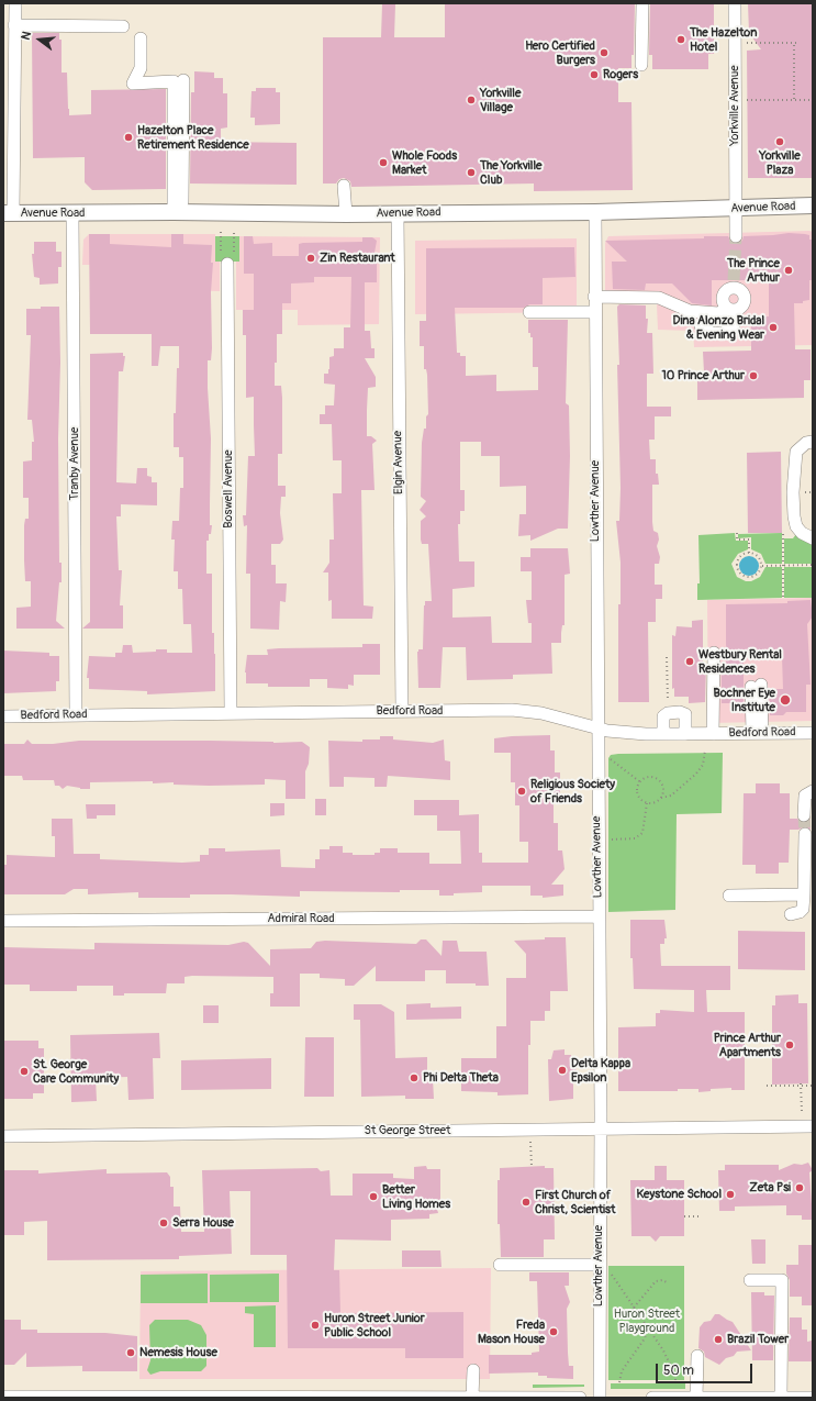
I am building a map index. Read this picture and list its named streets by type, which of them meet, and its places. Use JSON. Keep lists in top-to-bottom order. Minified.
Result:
{"streets":{"main road":["Avenue Road"],"street":["Yorkville Avenue","Elgin Avenue","Tranby Avenue","Boswell Avenue","Lowther Avenue","Bedford Road","Admiral Road","St George Street"]},"crossings":[["Yorkville Avenue","Avenue Road"],["Avenue Road","Elgin Avenue"],["Avenue Road","Tranby Avenue"],["Avenue Road","Lowther Avenue"],["Elgin Avenue","Bedford Road"],["Tranby Avenue","Bedford Road"],["Boswell Avenue","Bedford Road"],["Lowther Avenue","Bedford Road"],["Lowther Avenue","Admiral Road"],["Lowther Avenue","St George Street"]],"parks":["Huron Street Playground"],"places":["The Hazelton Hotel","Hero Certified Burgers","Rogers","Yorkville Village","Hazelton Place Retirement Residence","Yorkville Plaza","Whole Foods Market","The Yorkville Club","Zin Restaurant","The Prince Arthur","Dina Alonzo Bridal & Evening Wear","10 Prince Arthur","Westbury Rental Residences","Bochner Eye Institute","Religious Society of Friends","Prince Arthur Apartments","Delta Kappa Epsilon","St. George Care Community","Phi Delta Theta","Zeta Psi","Keystone School","Better Living Homes","First Church of Christ, Scientist","Serra House","Huron Street Junior Public School","Freda Mason House","Brazil Tower","Nemesis House"],"scale_bar":"50 m","north":"left"}
